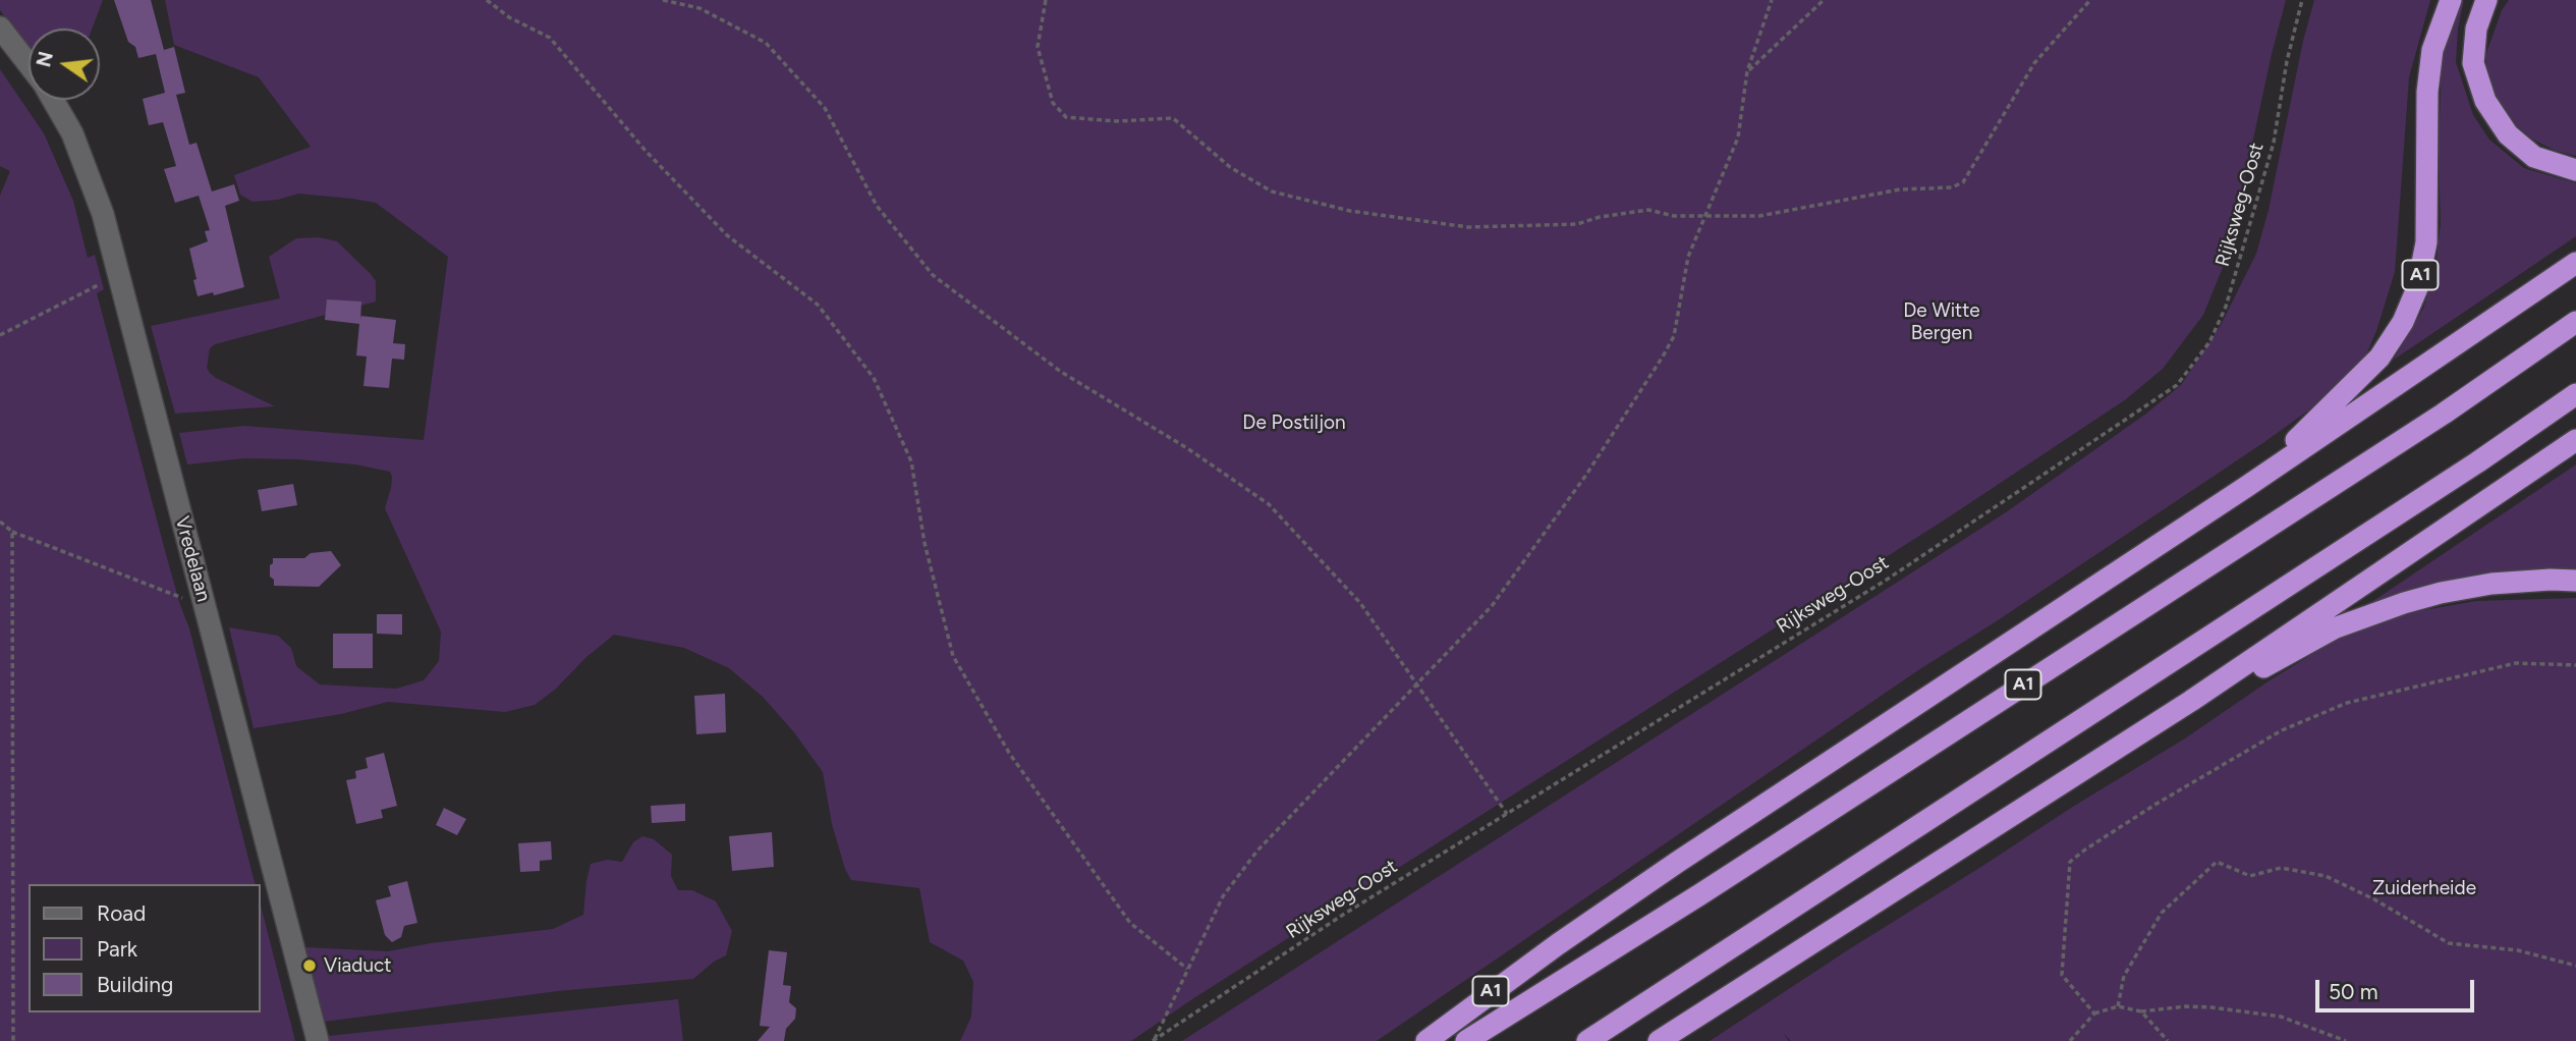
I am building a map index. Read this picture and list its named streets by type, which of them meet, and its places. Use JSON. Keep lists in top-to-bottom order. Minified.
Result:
{"streets":{"highway":["A1"],"street":["Vredelaan"],"path":["Rijksweg-Oost"]},"parks":["De Witte Bergen","De Postiljon","Zuiderheide"],"places":["Viaduct"],"legend":["Road","Park","Building"],"scale_bar":"50 m","north":"left"}
